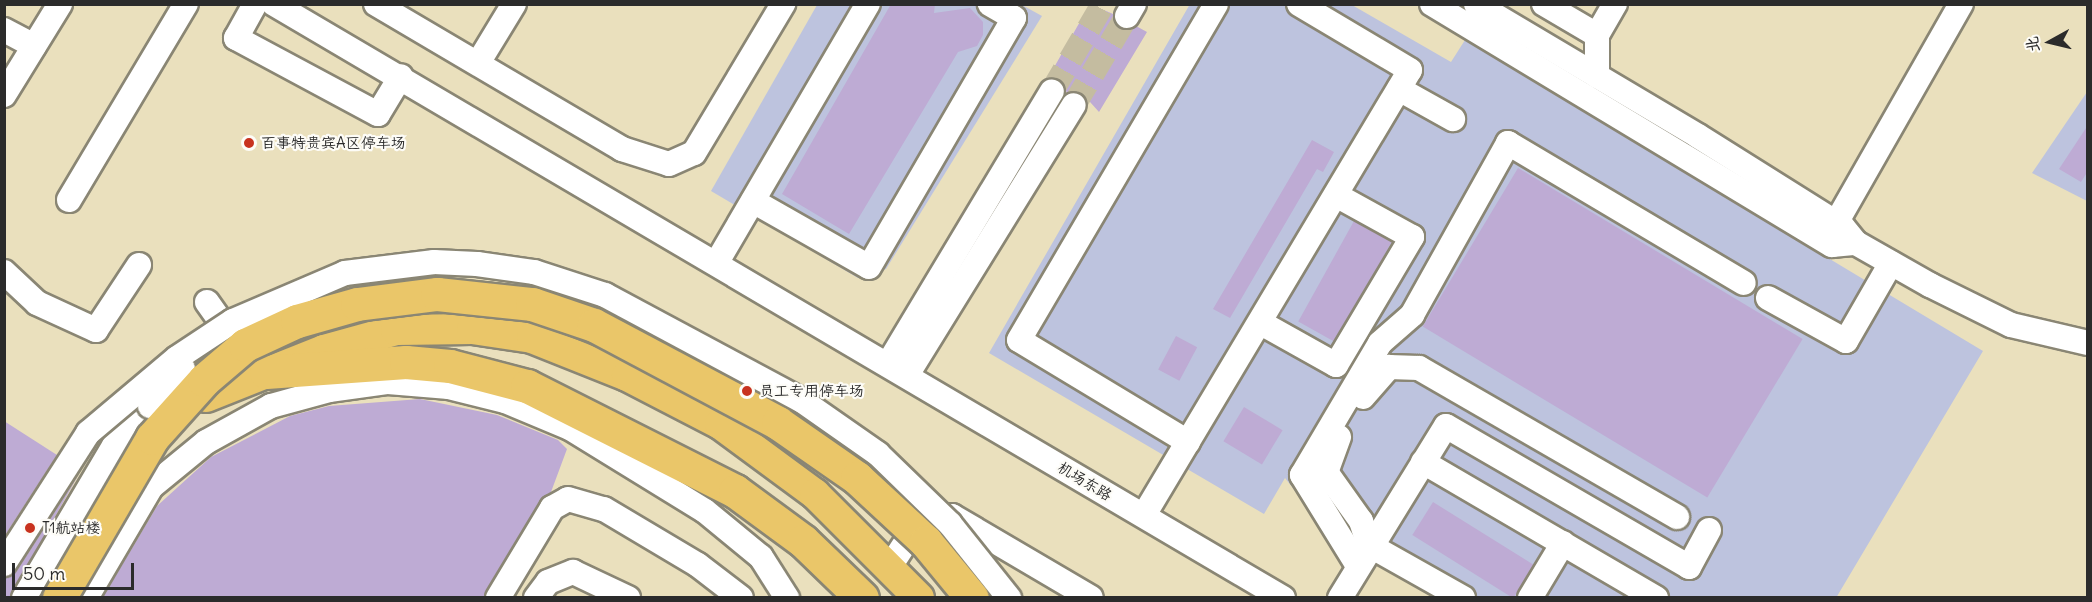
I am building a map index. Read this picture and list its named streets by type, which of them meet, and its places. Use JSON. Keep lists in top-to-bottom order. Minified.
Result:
{"streets":{"street":["机场东路"]},"places":["百事特贵宾A区停车场","员工专用停车场","T1航站楼"],"scale_bar":"50 m","north":"left"}
